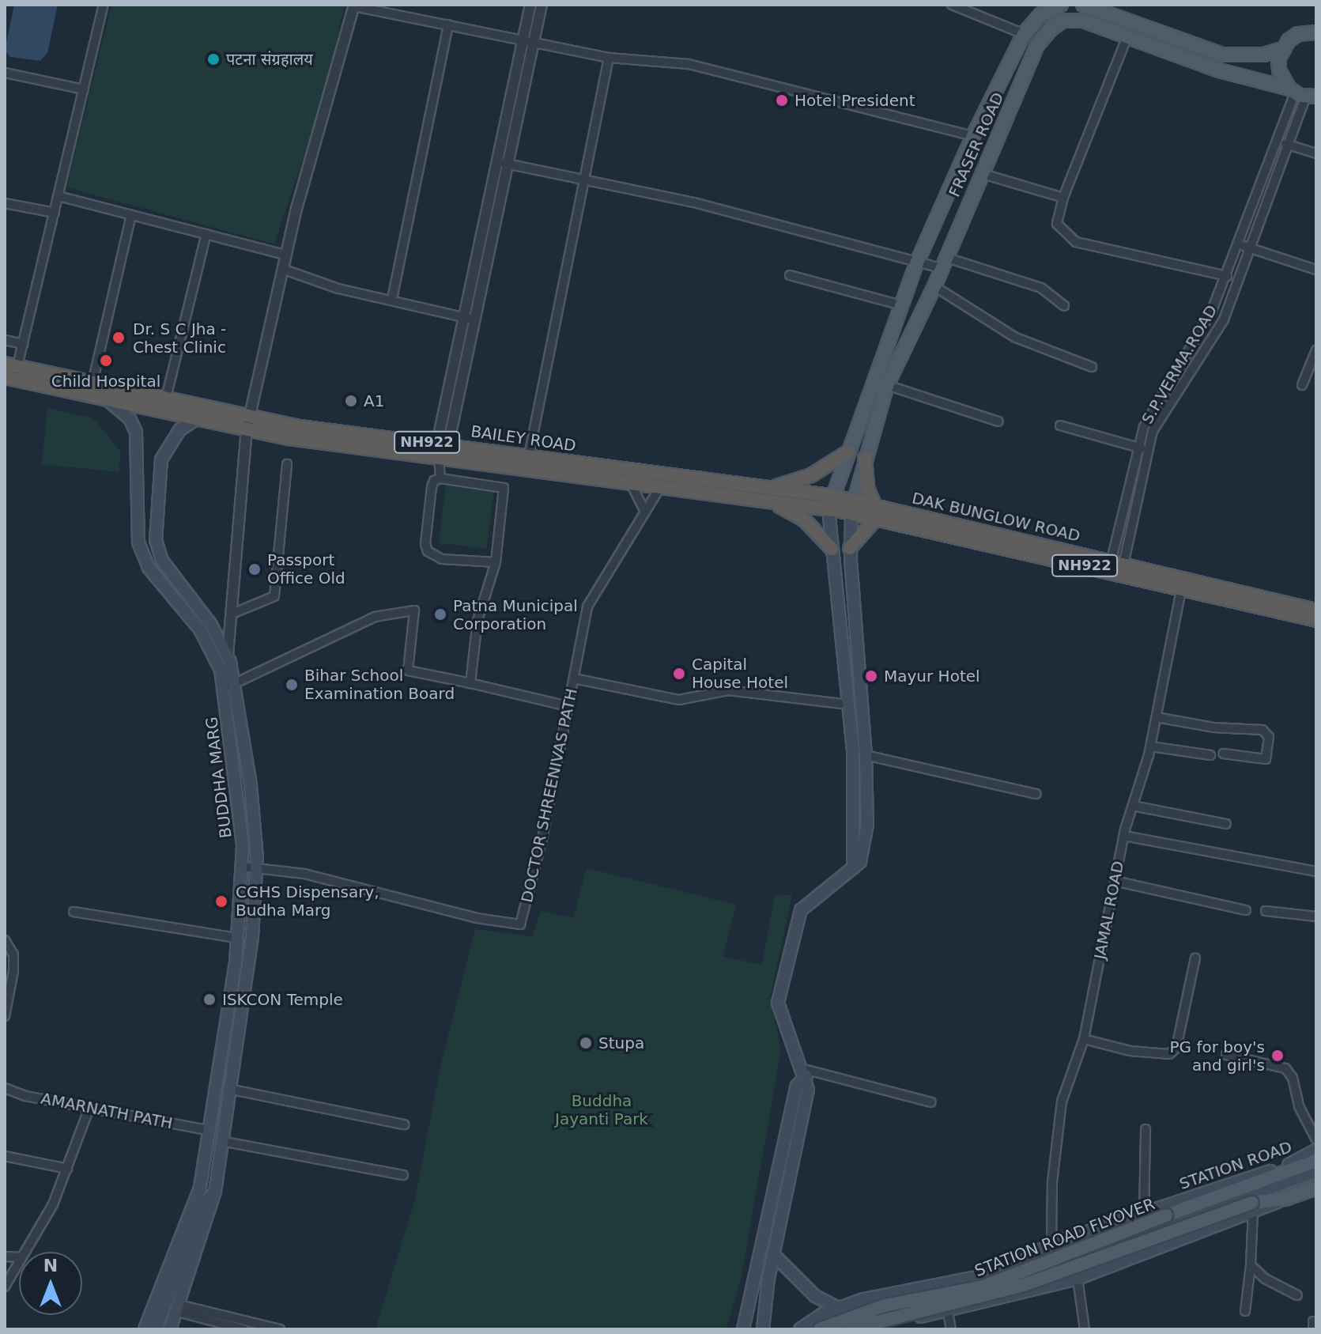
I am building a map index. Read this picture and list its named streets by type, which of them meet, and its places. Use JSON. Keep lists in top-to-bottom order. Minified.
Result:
{"streets":{"highway":["BAILEY ROAD","NH922","DAK BUNGLOW ROAD"],"main road":["FRASER ROAD","BUDDHA MARG","STATION ROAD","STATION ROAD FLYOVER"],"street":["S.P.VERMA.ROAD","DOCTOR SHREENIVAS PATH","JAMAL ROAD","AMARNATH PATH"]},"crossings":[["FRASER ROAD","S.P.VERMA.ROAD"],["FRASER ROAD","BAILEY ROAD"],["FRASER ROAD","NH922"],["FRASER ROAD","DAK BUNGLOW ROAD"],["S.P.VERMA.ROAD","NH922"],["S.P.VERMA.ROAD","DAK BUNGLOW ROAD"],["BAILEY ROAD","NH922"],["BAILEY ROAD","DAK BUNGLOW ROAD"],["BAILEY ROAD","BUDDHA MARG"],["BAILEY ROAD","DOCTOR SHREENIVAS PATH"],["NH922","DAK BUNGLOW ROAD"],["NH922","JAMAL ROAD"],["DAK BUNGLOW ROAD","JAMAL ROAD"],["BUDDHA MARG","DOCTOR SHREENIVAS PATH"],["BUDDHA MARG","AMARNATH PATH"],["JAMAL ROAD","STATION ROAD"]],"parks":["Buddha Jayanti Park"],"places":["पटना संग्रहालय","Hotel President","Dr. S C Jha - Chest Clinic","Child Hospital","A1","Passport Office Old","Patna Municipal Corporation","Capital House Hotel","Mayur Hotel","Bihar School Examination Board","CGHS Dispensary, Budha Marg","ISKCON Temple","Stupa","PG for boy's and girl's"],"north":"top"}
